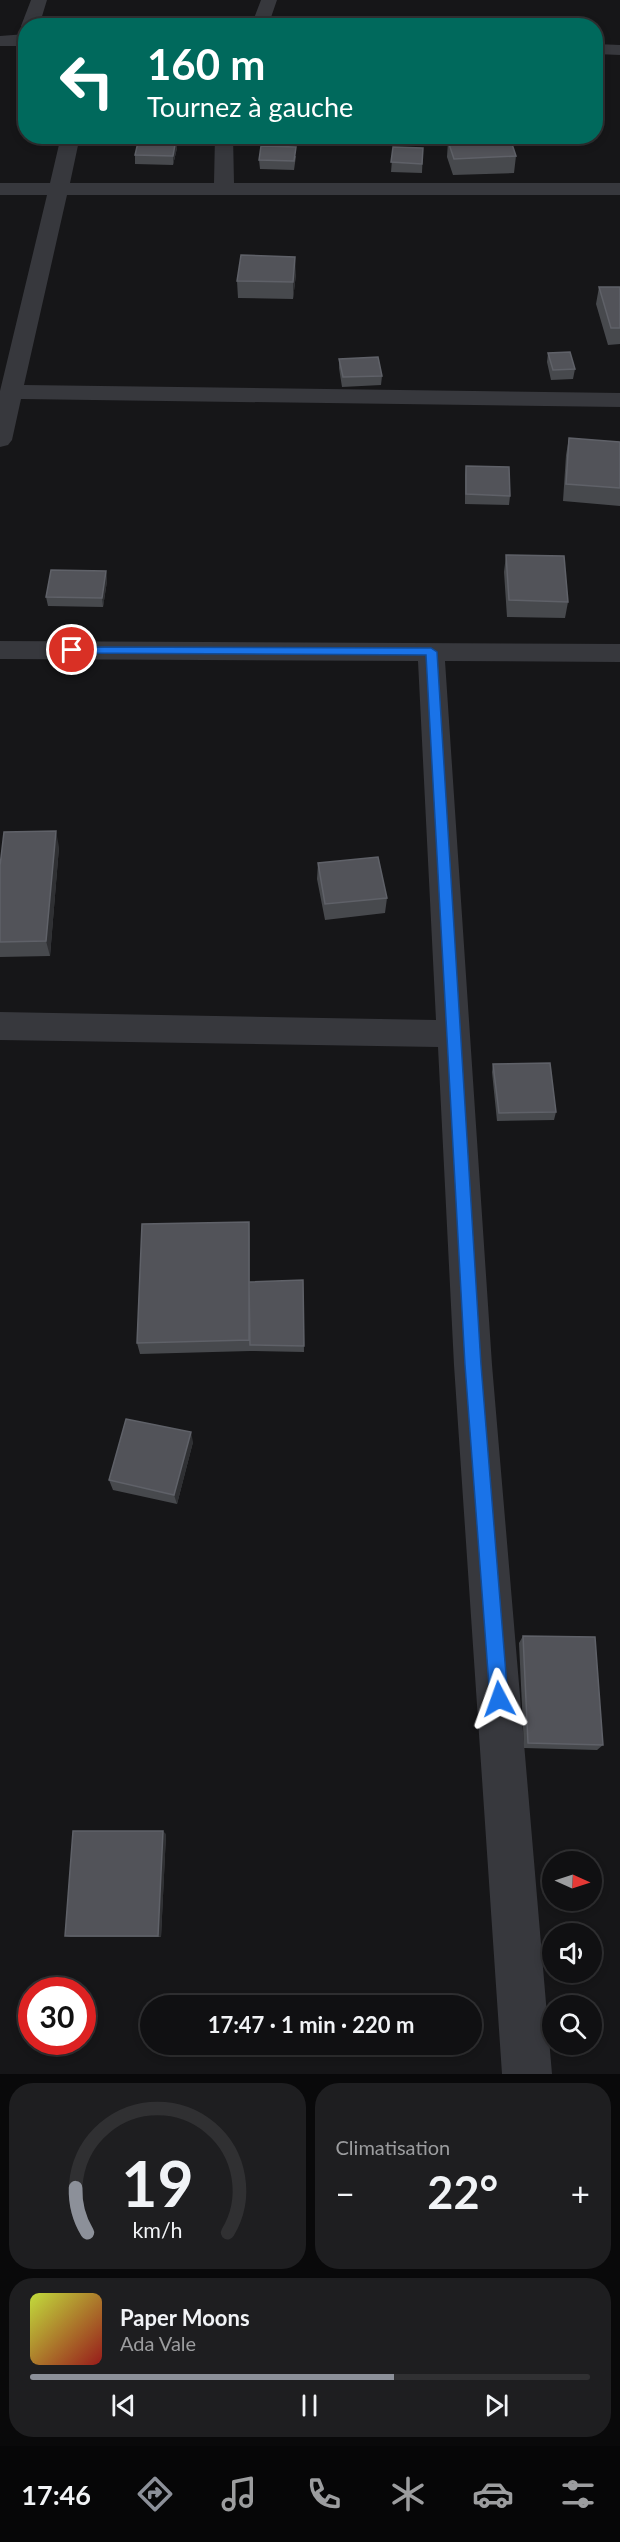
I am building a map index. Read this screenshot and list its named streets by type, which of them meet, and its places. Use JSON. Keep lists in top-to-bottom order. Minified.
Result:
{"north":"right","page":{"turn":["160 m","Tournez à gauche"],"limit":"30","trip":"17:47 · 1 min · 220 m","tile":"Climatisation","heat":["−","22°","+"],"song":["Paper Moons","Ada Vale"],"tabs":"17:46","gauge":["19","km/h"]}}
